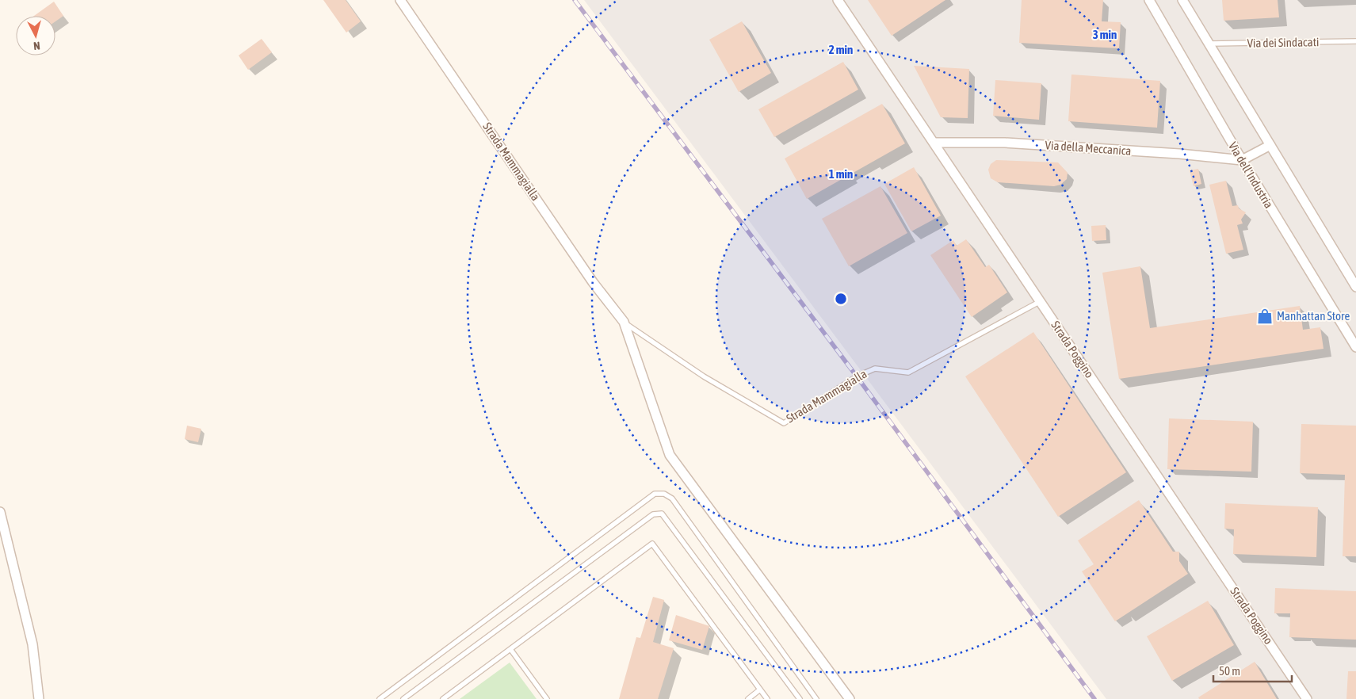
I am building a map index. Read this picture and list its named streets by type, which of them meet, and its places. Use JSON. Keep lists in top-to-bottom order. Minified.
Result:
{"streets":{"street":["Via della Meccanica","Strada Mammagialla","Via dell'Industria","Strada Poggino"],"lane":["Via dei Sindacati"]},"crossings":[["Via della Meccanica","Via dell'Industria"],["Via della Meccanica","Strada Poggino"],["Strada Mammagialla","Strada Poggino"]],"places":{"shop":["Manhattan Store"]},"scale_bar":"50 m","north":"bottom","rings":["3 min","2 min","1 min"]}
